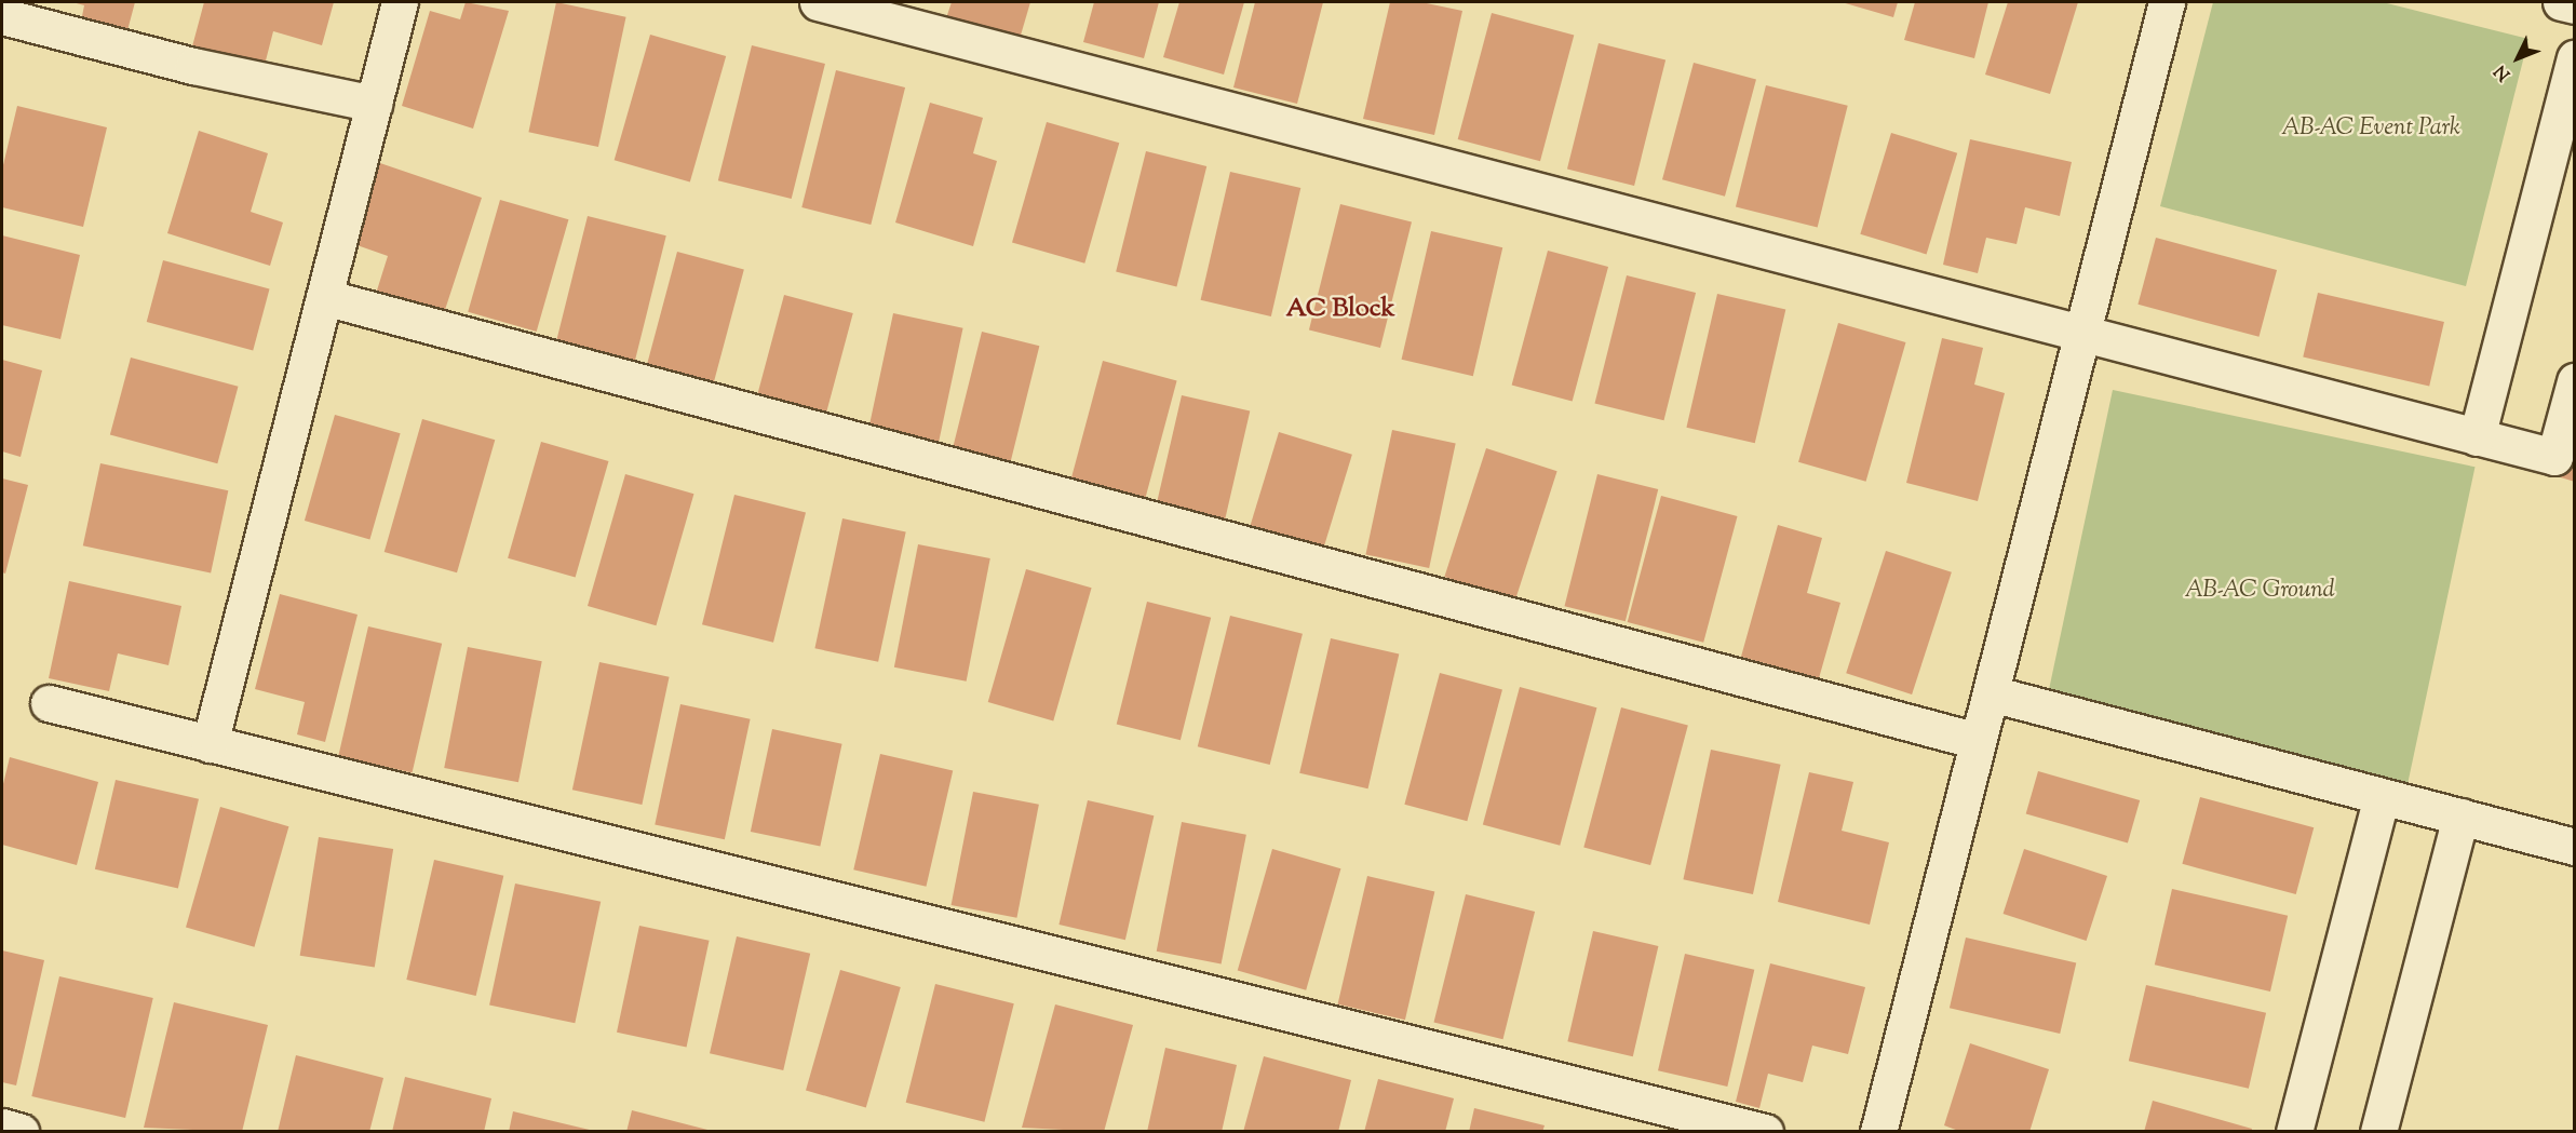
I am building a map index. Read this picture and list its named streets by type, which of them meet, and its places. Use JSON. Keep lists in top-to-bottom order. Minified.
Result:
{"districts":["AC Block"],"parks":["AB-AC Event Park","AB-AC Ground"],"north":"bottom left"}
